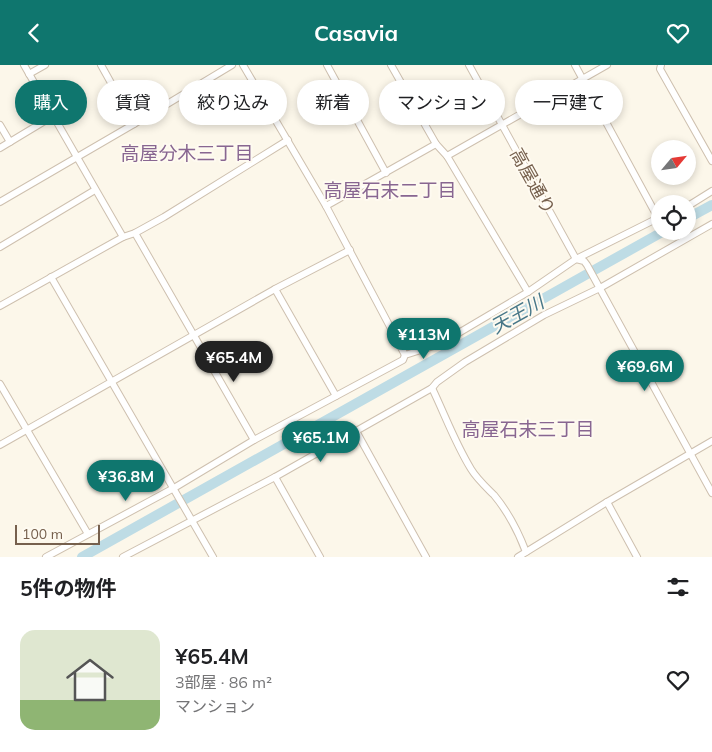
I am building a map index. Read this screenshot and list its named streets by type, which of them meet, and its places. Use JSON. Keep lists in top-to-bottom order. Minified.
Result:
{"streets":{"street":["高屋通り"]},"districts":["高屋分木三丁目","高屋石末二丁目","高屋石末三丁目"],"water":["天王川"],"scale_bar":"100 m","north":"top right","page":{"header":"Casavia","chip":["購入","賃貸","絞り込み","新着","マンション","一戸建て"],"price":["¥113M","¥65.4M","¥69.6M","¥65.1M","¥36.8M"],"scale":"100 m","heading":"5件の物件","list":[{"name":"¥65.4M","note":"3部屋 · 86 m² · マンション"}]}}
